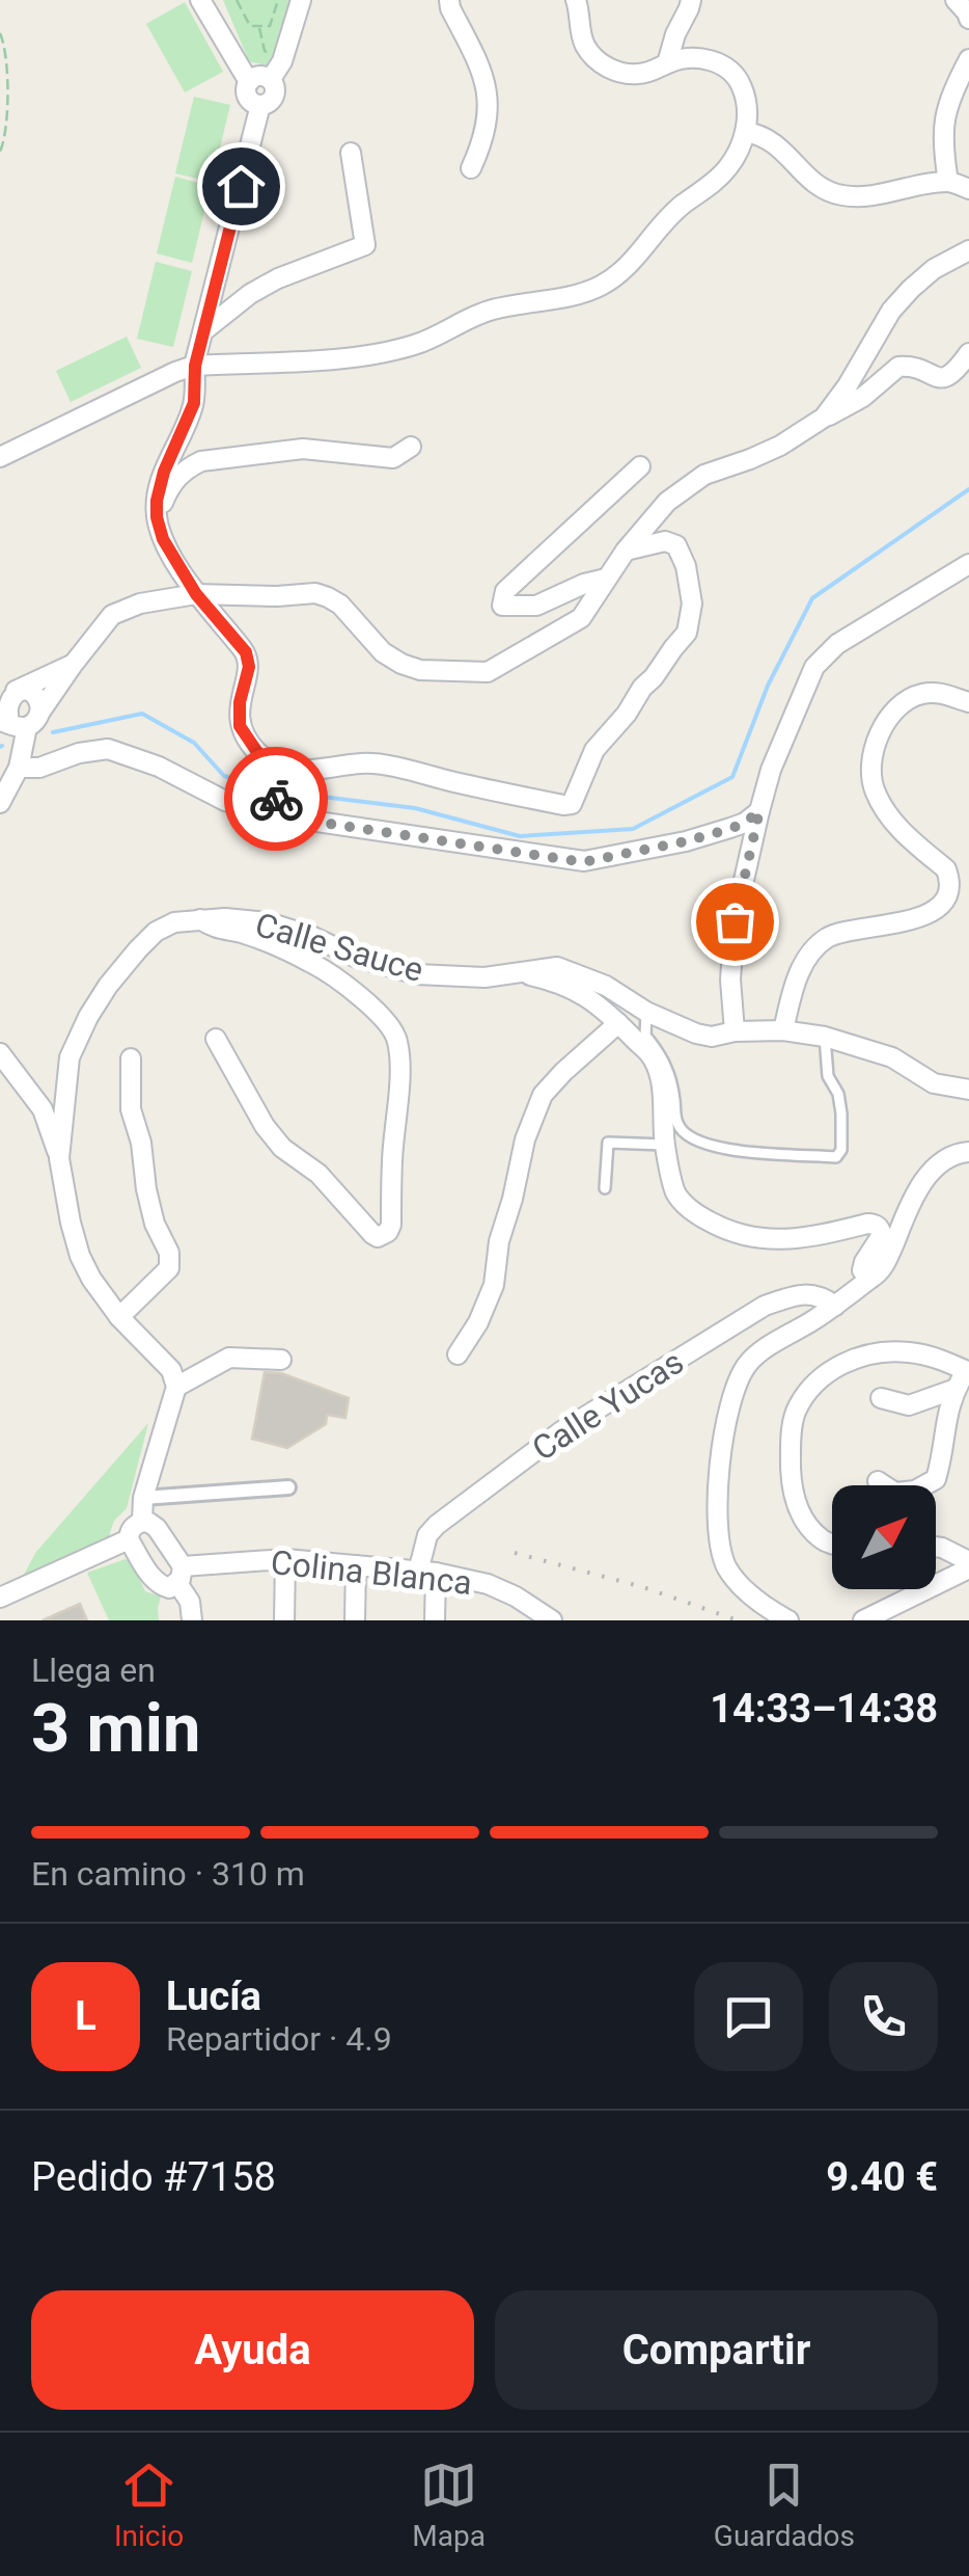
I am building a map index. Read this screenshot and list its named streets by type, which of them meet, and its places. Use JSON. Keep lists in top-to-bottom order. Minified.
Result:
{"streets":{"street":["Calle Sauce","Calle Yucas","Colina Blanca"]},"crossings":[["Calle Yucas","Colina Blanca"]],"north":"top right","page":{"heading":["3 min","Llega en","14:33–14:38"],"panel":["Lucía","Repartidor · 4.9","Pedido #7158","9.40 €"],"bar":"En camino · 310 m","round":"L","buttons":["Ayuda","Compartir"],"tabs":["Inicio","Mapa","Guardados"]}}
